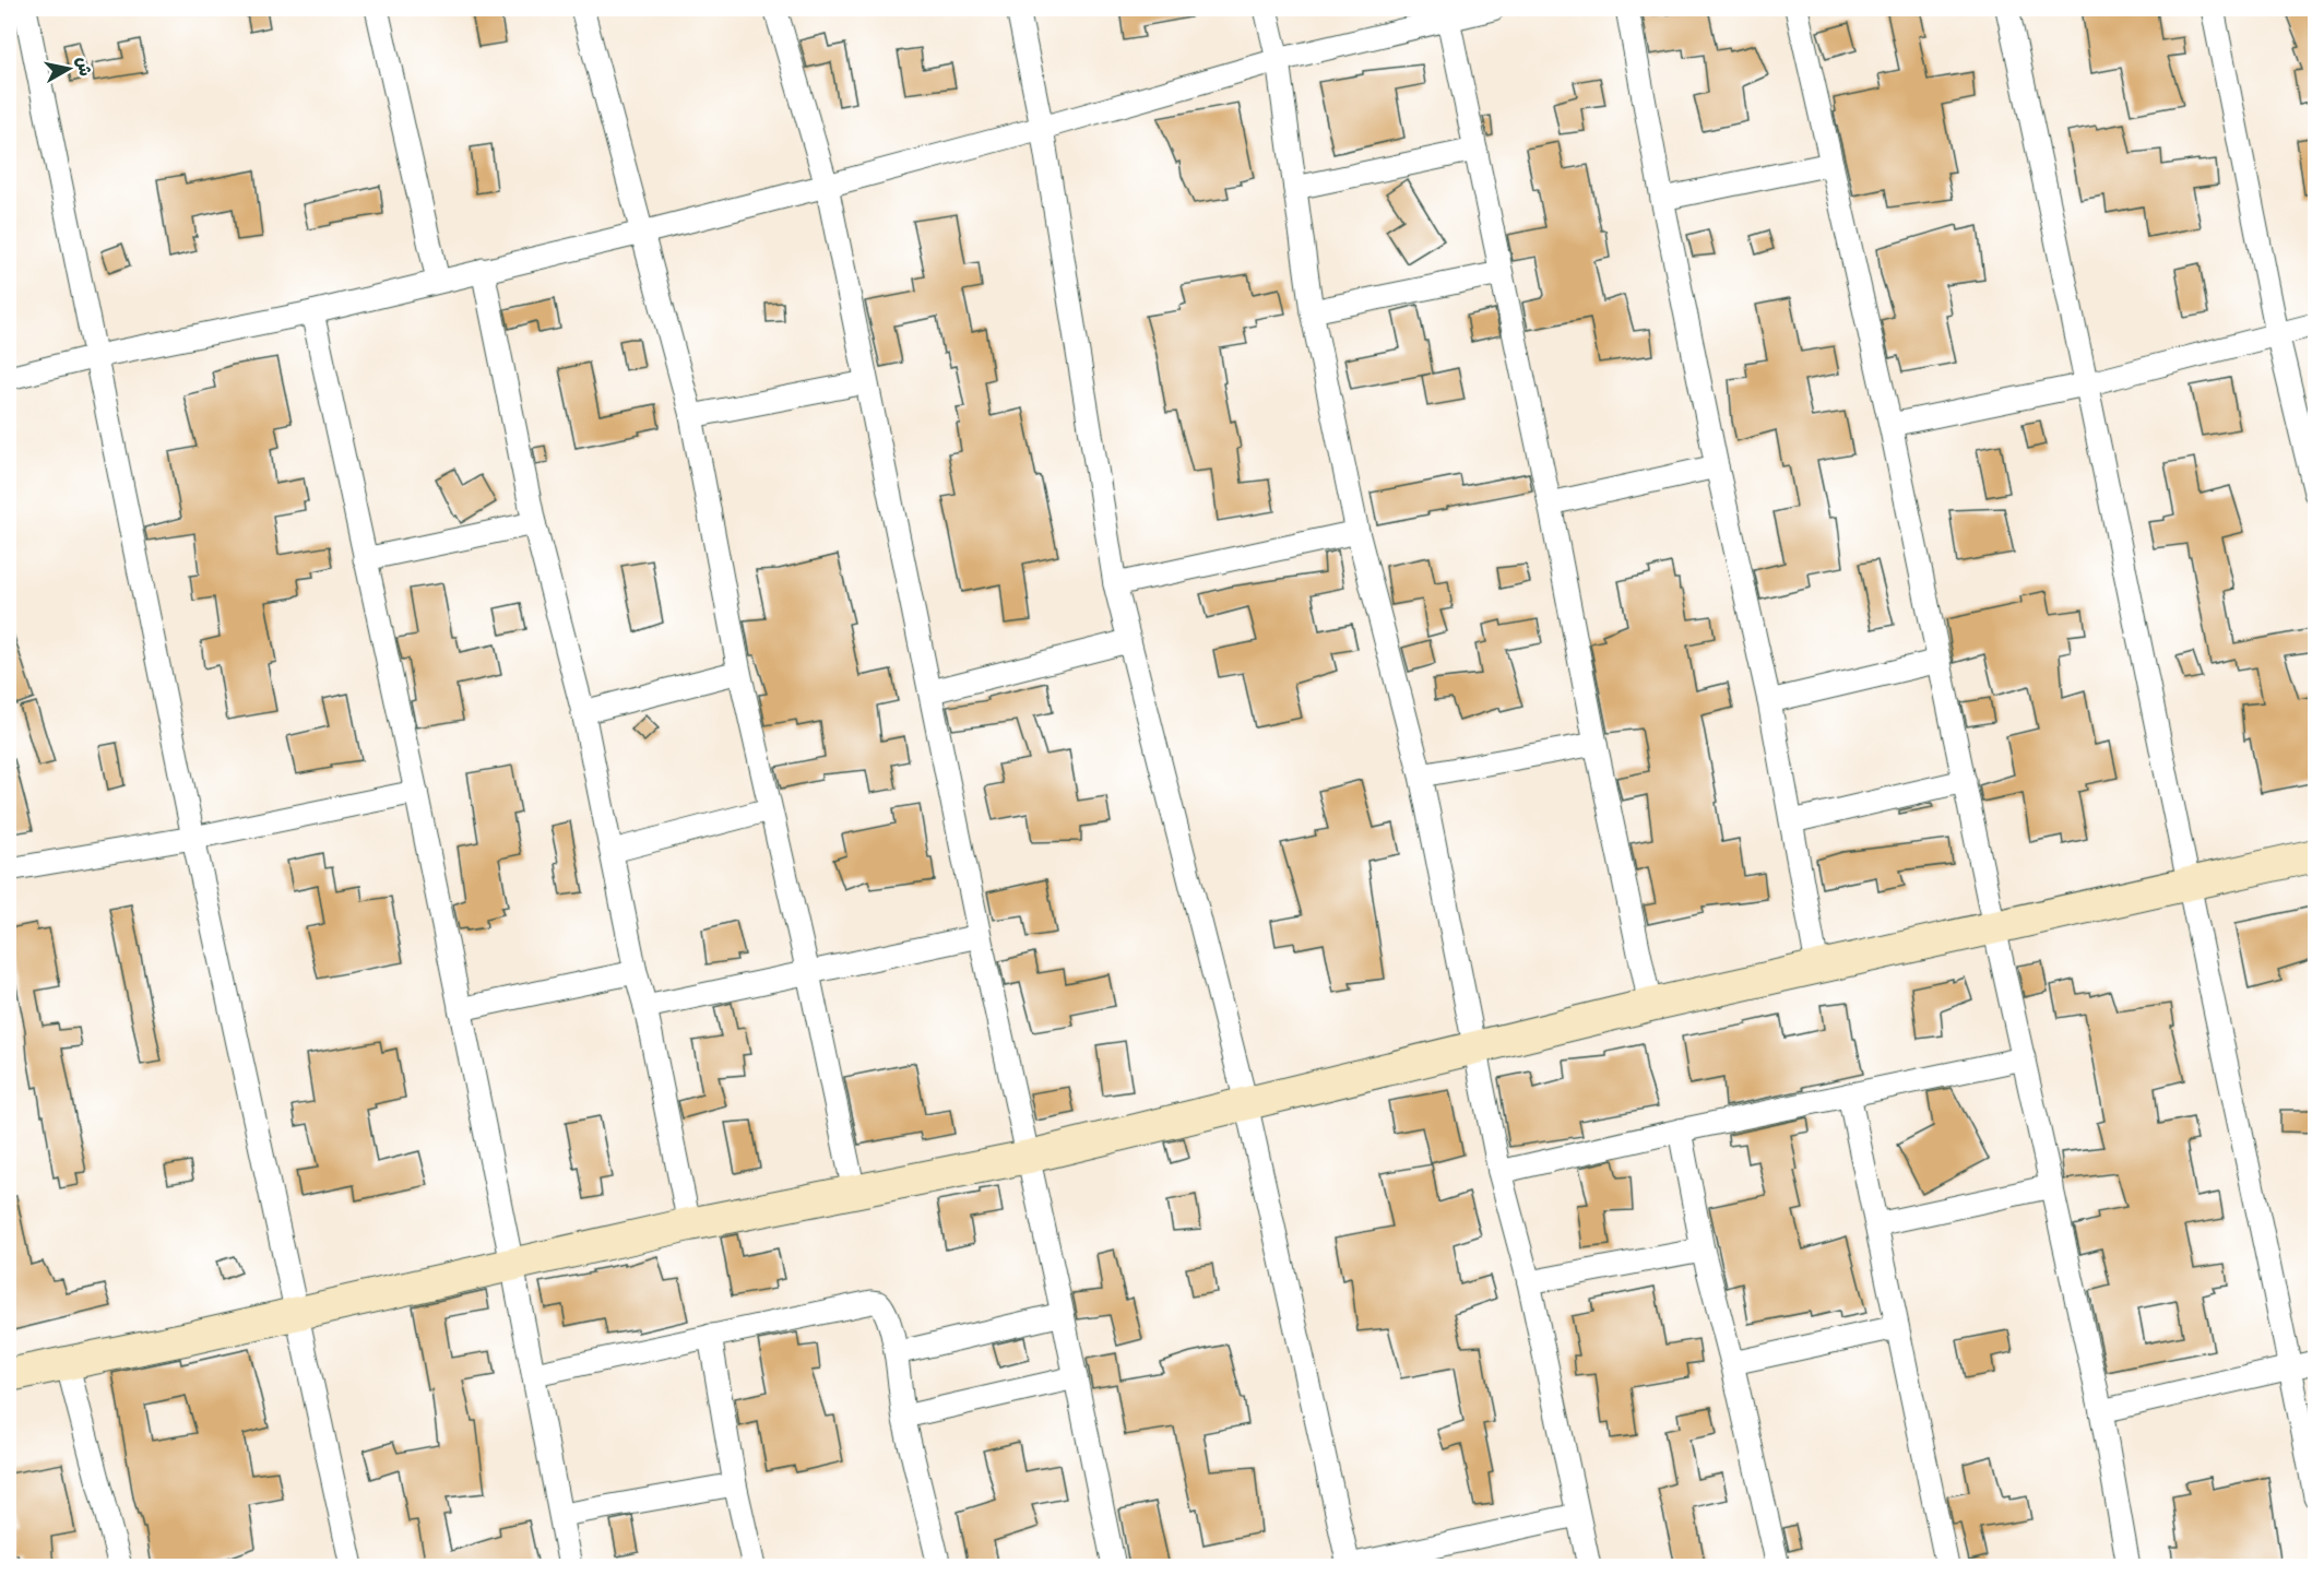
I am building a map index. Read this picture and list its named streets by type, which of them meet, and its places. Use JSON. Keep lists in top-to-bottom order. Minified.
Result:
{"north":"right"}
